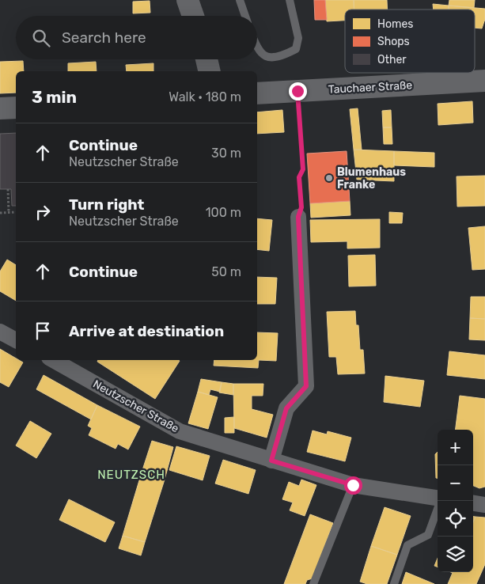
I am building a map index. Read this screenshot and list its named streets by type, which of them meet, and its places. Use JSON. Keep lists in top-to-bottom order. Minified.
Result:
{"streets":{"main road":["Tauchaer Straße"],"street":["Neutzscher Straße"]},"districts":["NEUTZSCH"],"places":["Blumenhaus Franke"],"legend":["Homes","Shops","Other"],"page":{"search":"Search here","heading":["3 min","Walk · 180 m"],"list":[["Continue","Neutzscher Straße","30 m"],["Turn right","Neutzscher Straße","100 m"],["Continue","50 m"],"Arrive at destination"],"map_buttons":["+","−"]}}
